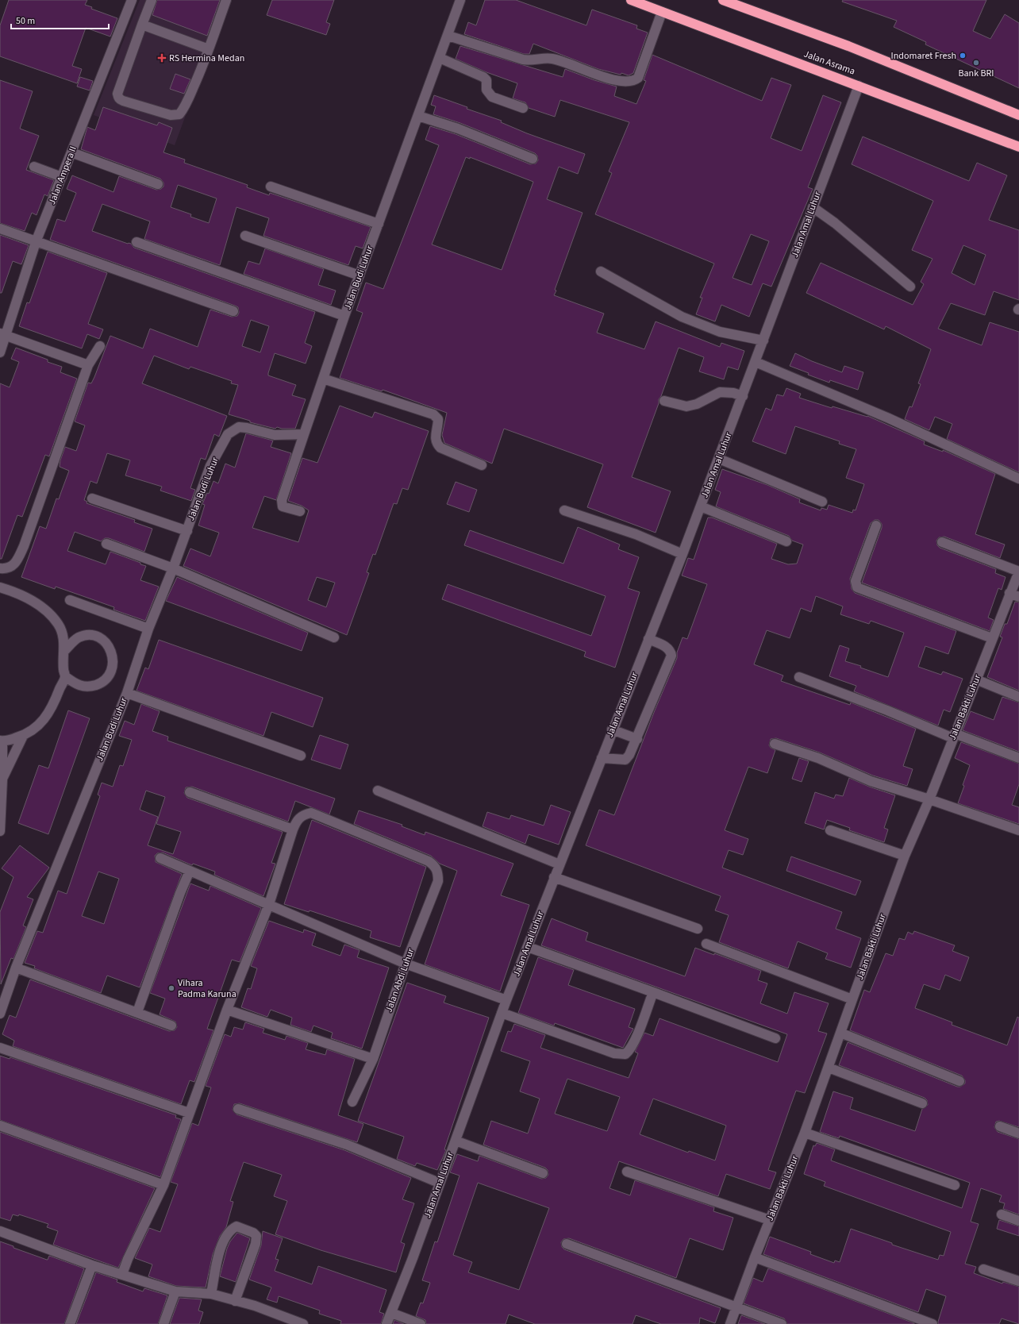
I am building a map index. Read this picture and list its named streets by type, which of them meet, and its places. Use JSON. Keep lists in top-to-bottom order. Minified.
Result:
{"streets":{"highway":["Jalan Asrama"],"street":["Jalan Ampera II","Jalan Amal Luhur","Jalan Budi Luhur","Jalan Bakti Luhur","Jalan Abdi Luhur"]},"crossings":[["Jalan Asrama","Jalan Amal Luhur"]],"places":{"other":["Indomaret Fresh","Bank BRI","Vihara Padma Karuna"],"health":["RS Hermina Medan"]},"scale_bar":"50 m"}
